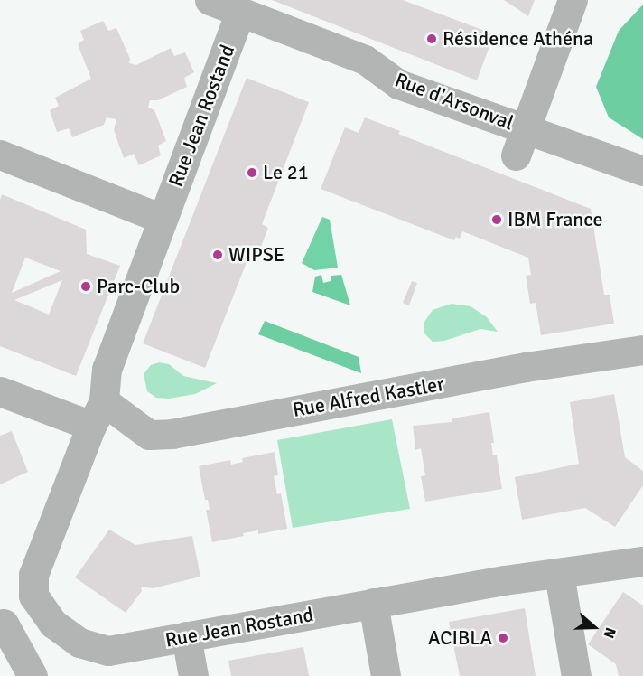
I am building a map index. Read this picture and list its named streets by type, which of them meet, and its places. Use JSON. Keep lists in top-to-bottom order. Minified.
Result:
{"streets":{"street":["Rue d'Arsonval","Rue Jean Rostand","Rue Alfred Kastler"]},"crossings":[["Rue d'Arsonval","Rue Jean Rostand"],["Rue Jean Rostand","Rue Alfred Kastler"]],"places":["Résidence Athéna","Le 21","IBM France","WIPSE","Parc-Club","ACIBLA"],"north":"right"}
